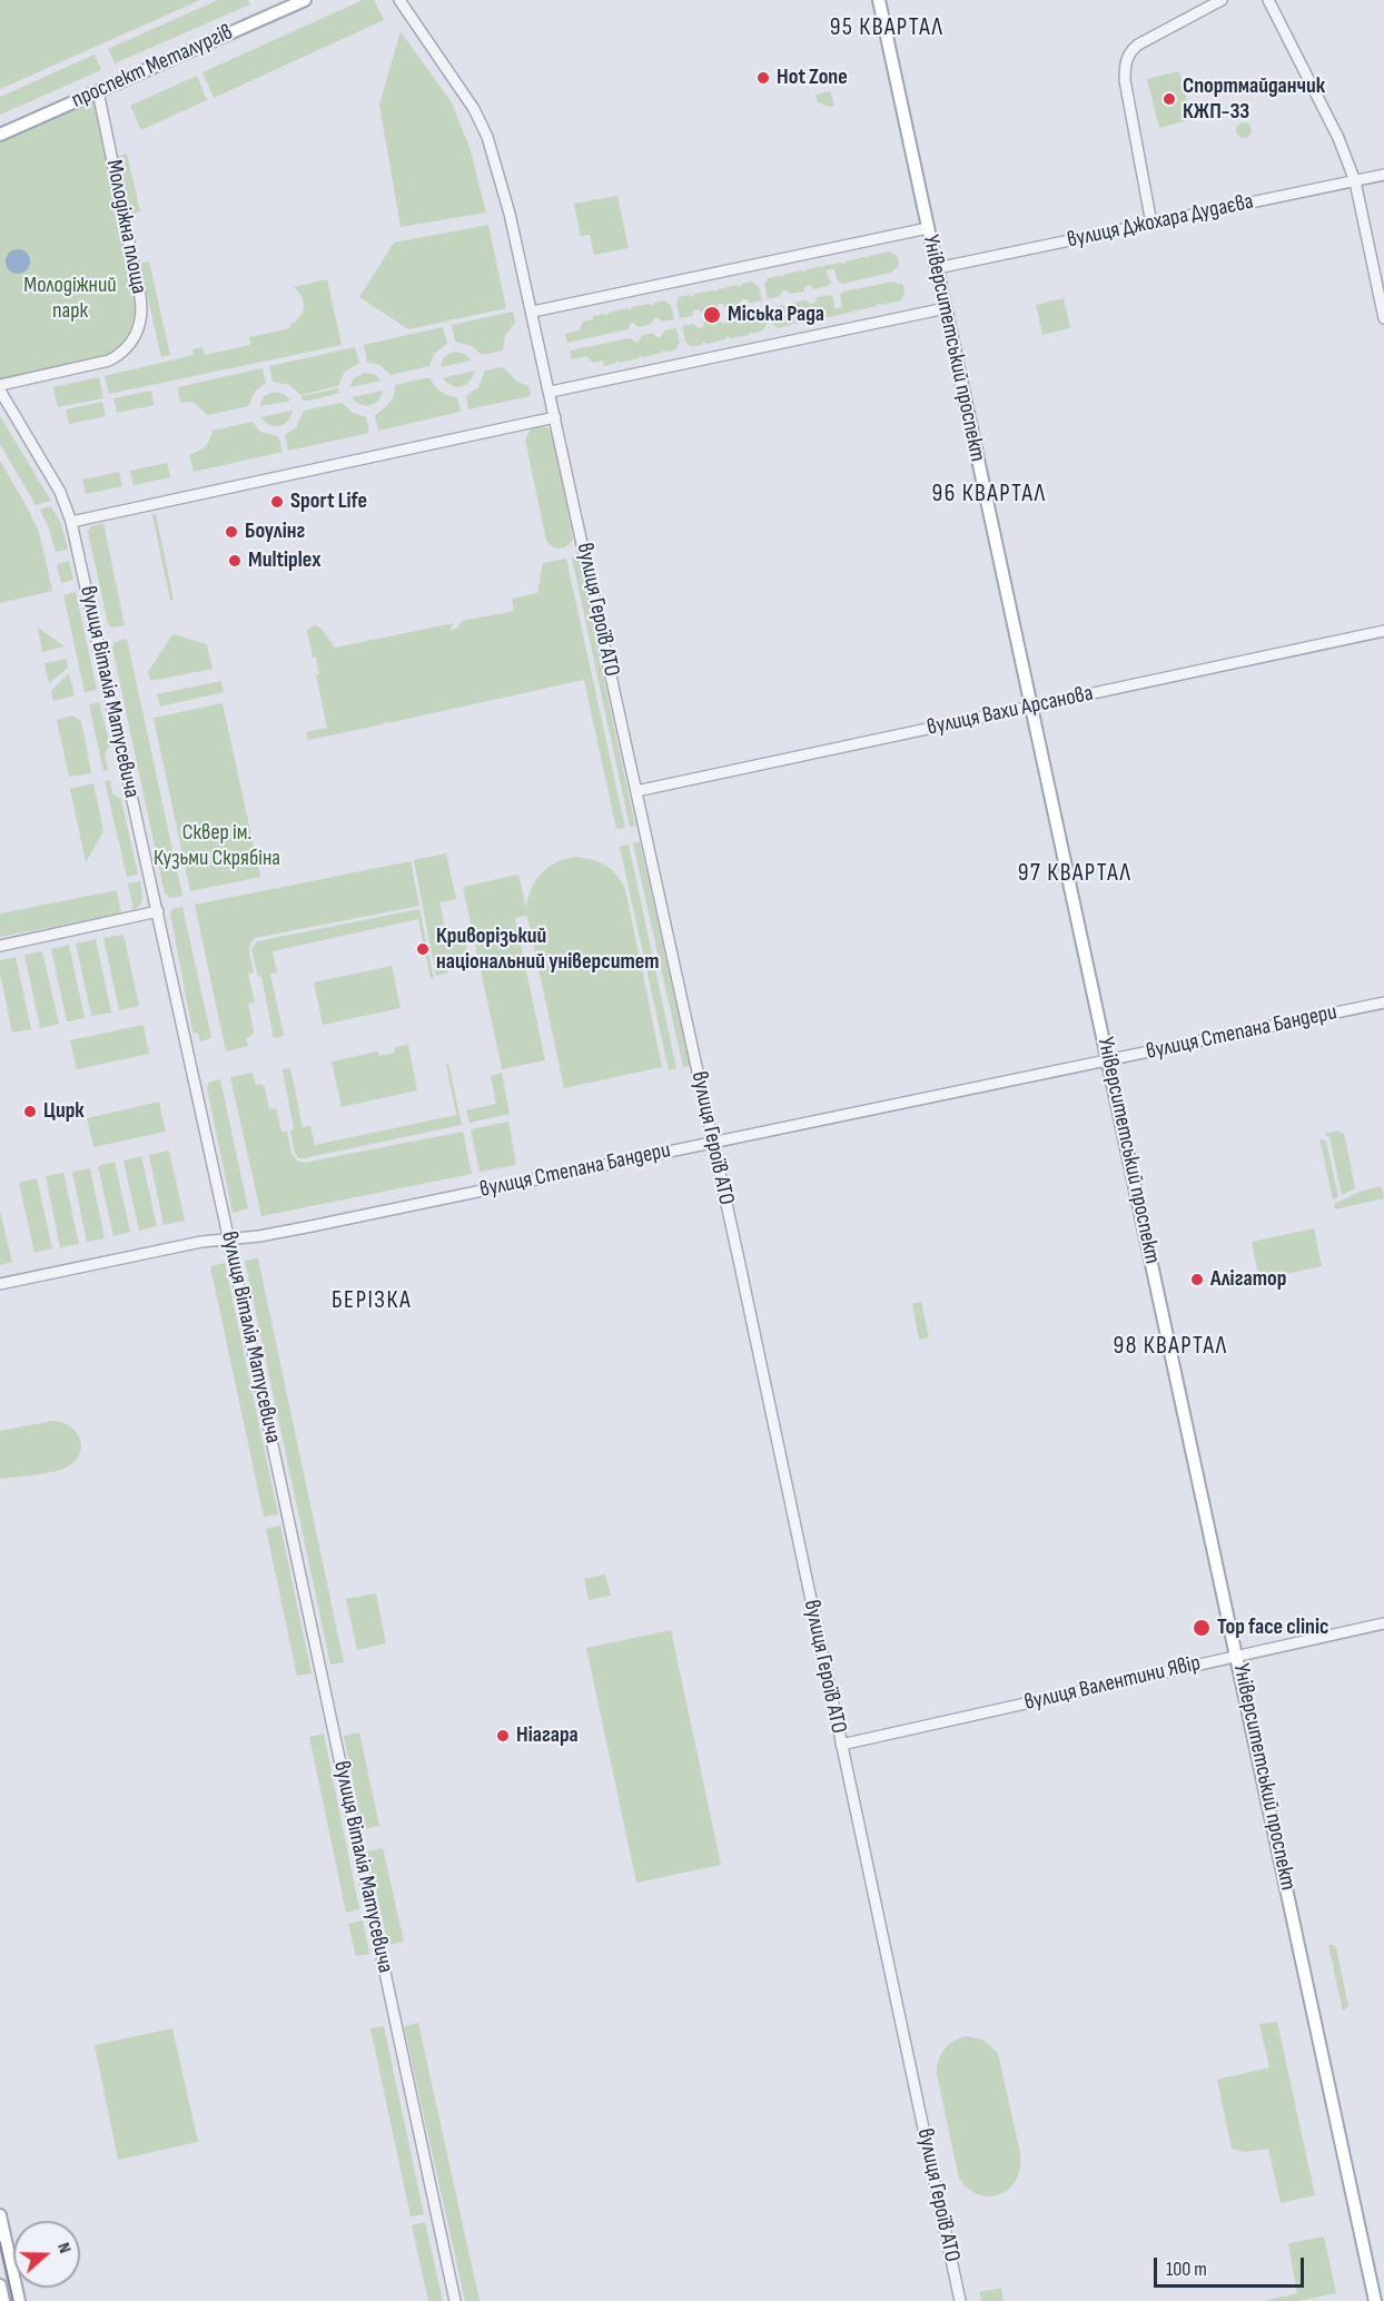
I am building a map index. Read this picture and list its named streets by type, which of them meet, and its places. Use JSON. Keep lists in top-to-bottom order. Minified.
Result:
{"streets":{"main road":["проспект Металургів","Університетський проспект"],"street":["вулиця Джохара Дудаєва","Молодіжна площа","вулиця Героїв АТО","вулиця Віталія Матусевича","вулиця Вахи Арсанова","вулиця Степана Бандери","вулиця Валентини Явір"]},"crossings":[["проспект Металургів","Молодіжна площа"],["вулиця Джохара Дудаєва","Університетський проспект"],["Університетський проспект","вулиця Вахи Арсанова"],["Університетський проспект","вулиця Степана Бандери"],["Університетський проспект","вулиця Валентини Явір"],["вулиця Героїв АТО","вулиця Вахи Арсанова"],["вулиця Героїв АТО","вулиця Степана Бандери"],["вулиця Героїв АТО","вулиця Валентини Явір"],["вулиця Віталія Матусевича","вулиця Степана Бандери"]],"districts":["95 КВАРТАЛ","96 КВАРТАЛ","97 КВАРТАЛ","БЕРІЗКА","98 КВАРТАЛ"],"parks":["Молодіжний парк","Сквер ім. Кузьми Скрябіна"],"places":["Hot Zone","Спортмайданчик КЖП-33","Міська Рада","Sport Life","Боулінг","Multiplex","Криворізький національний університет","Цирк","Алігатор","Top face clinic","Ніагара"],"scale_bar":"100 m","north":"right"}
